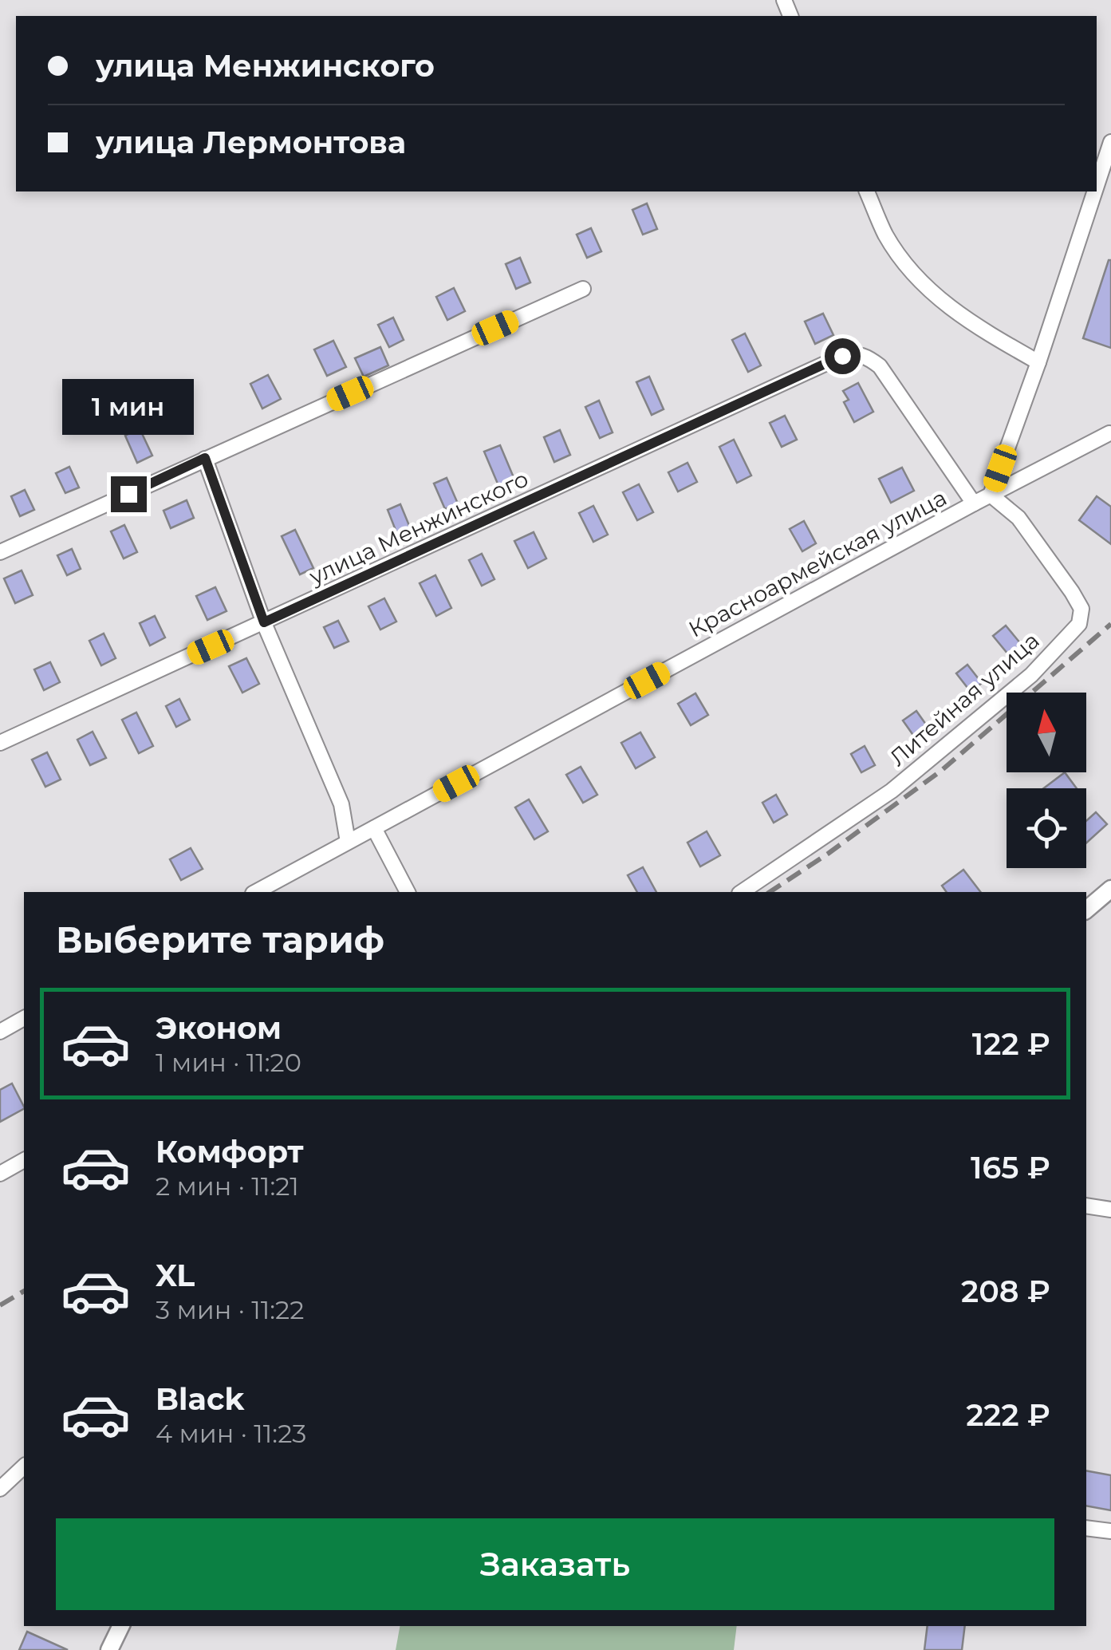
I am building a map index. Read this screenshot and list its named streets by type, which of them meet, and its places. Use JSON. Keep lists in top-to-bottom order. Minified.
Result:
{"streets":{"street":["улица Менжинского","Красноармейская улица","Литейная улица"]},"crossings":[["улица Менжинского","Красноармейская улица"],["Красноармейская улица","Литейная улица"]],"north":"top","page":{"banner":["улица Менжинского","улица Лермонтова"],"bubble":"1 мин","heading":"Выберите тариф","list":[{"name":"Эконом","note":"1 мин · 11:20","value":"122 ₽"},{"name":"Комфорт","note":"2 мин · 11:21","value":"165 ₽"},{"name":"XL","note":"3 мин · 11:22","value":"208 ₽"},{"name":"Black","note":"4 мин · 11:23","value":"222 ₽"}],"buttons":"Заказать"}}
